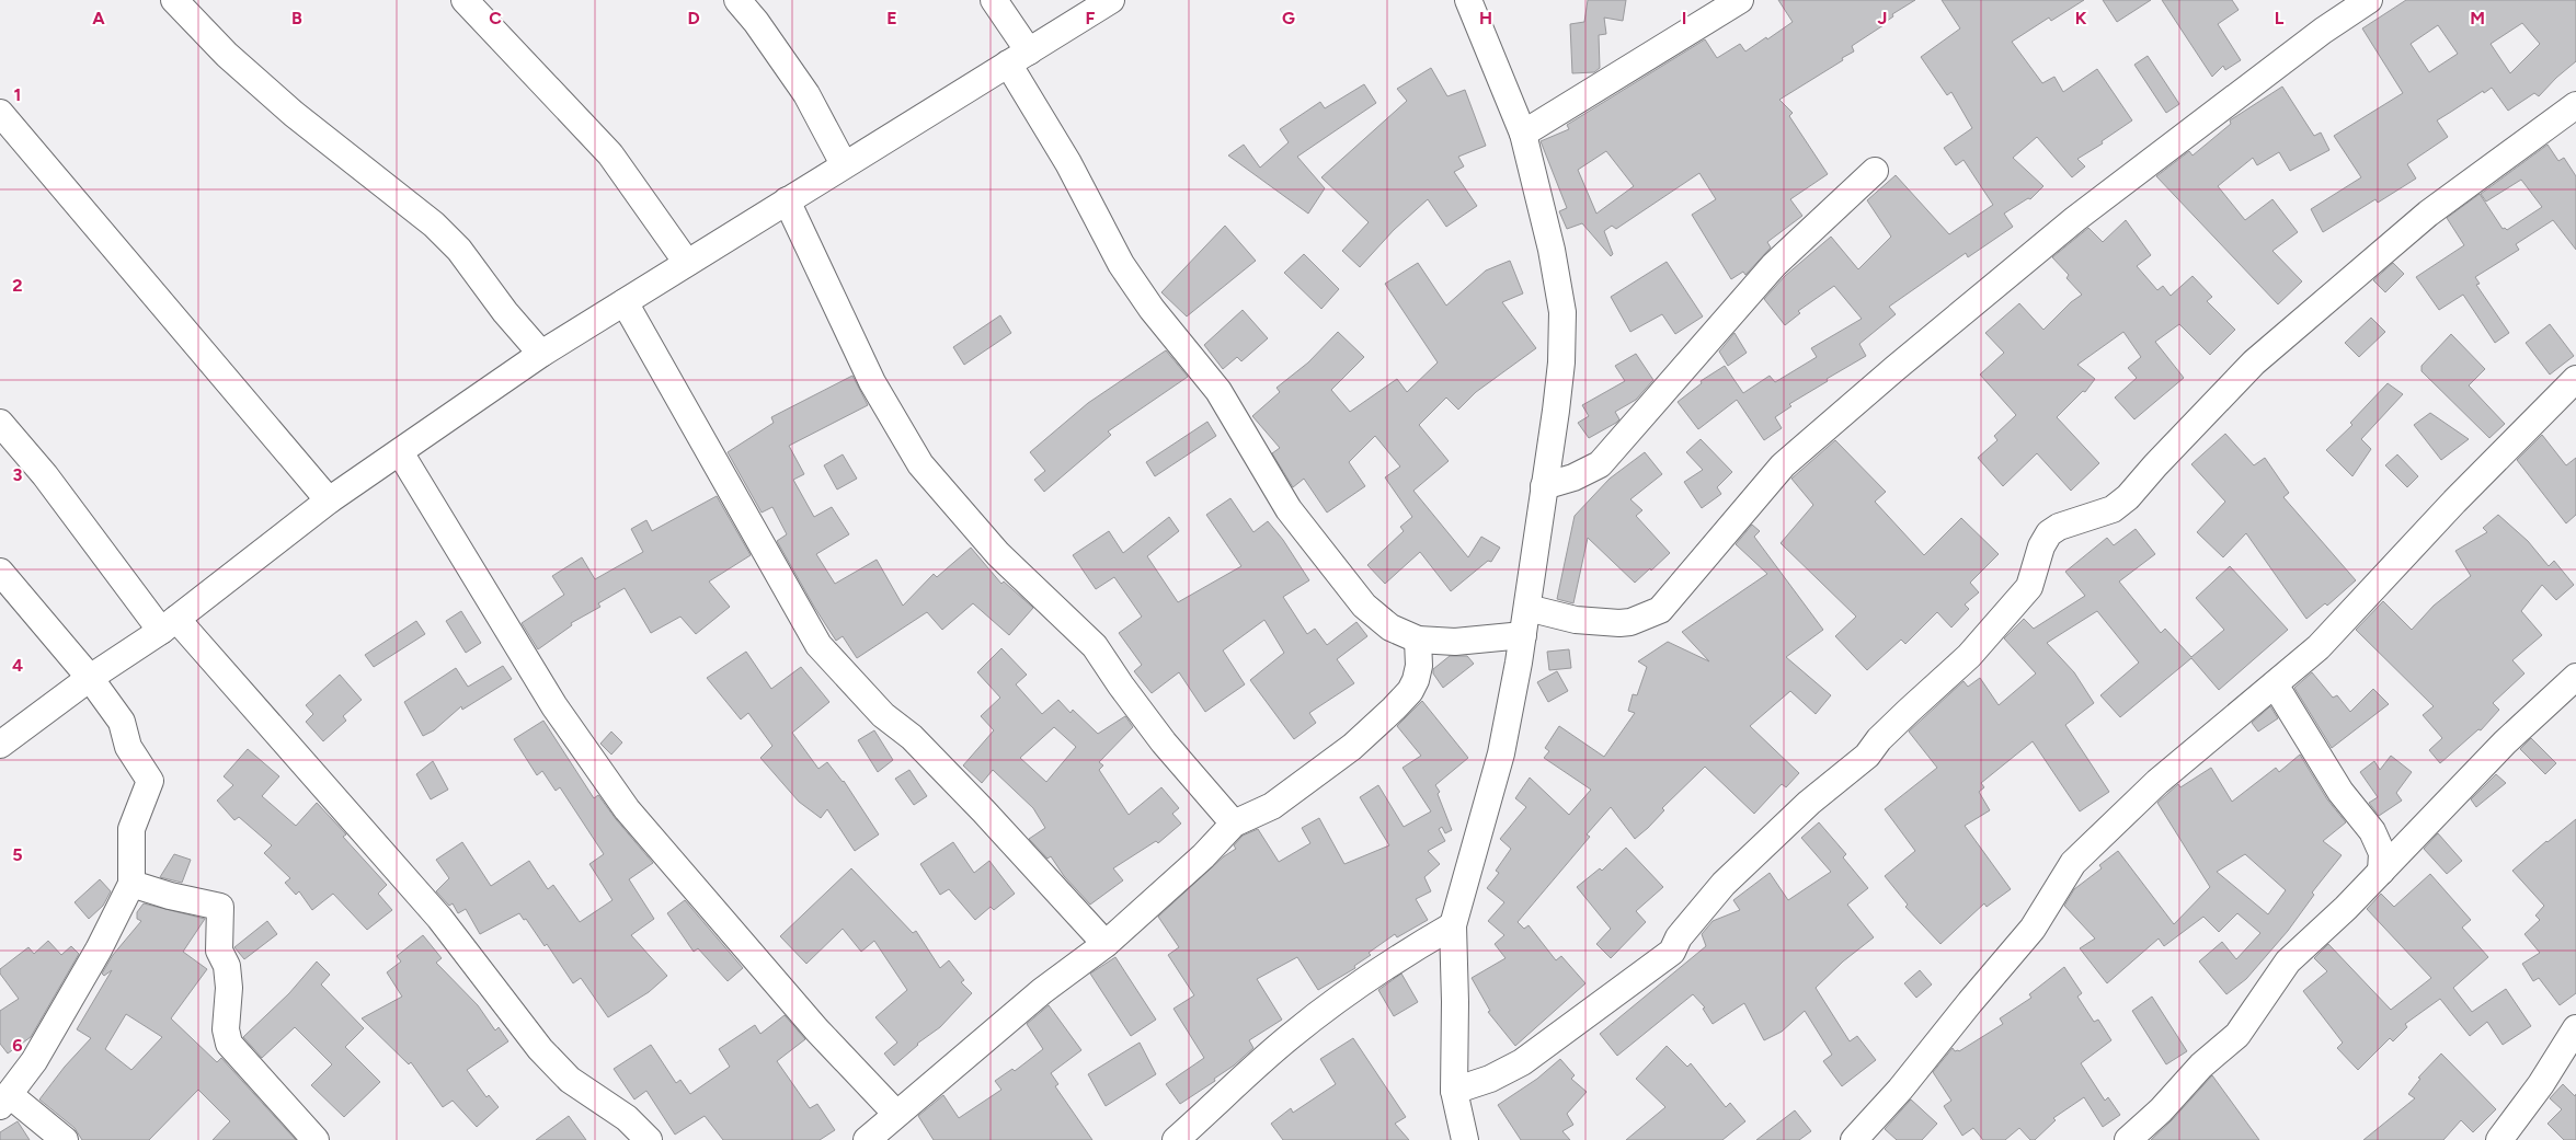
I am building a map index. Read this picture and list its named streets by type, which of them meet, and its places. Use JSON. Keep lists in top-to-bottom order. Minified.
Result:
{"grid":{"columns":["A","B","C","D","E","F","G","H","I","J","K","L","M"],"rows":["1","2","3","4","5","6"]}}
